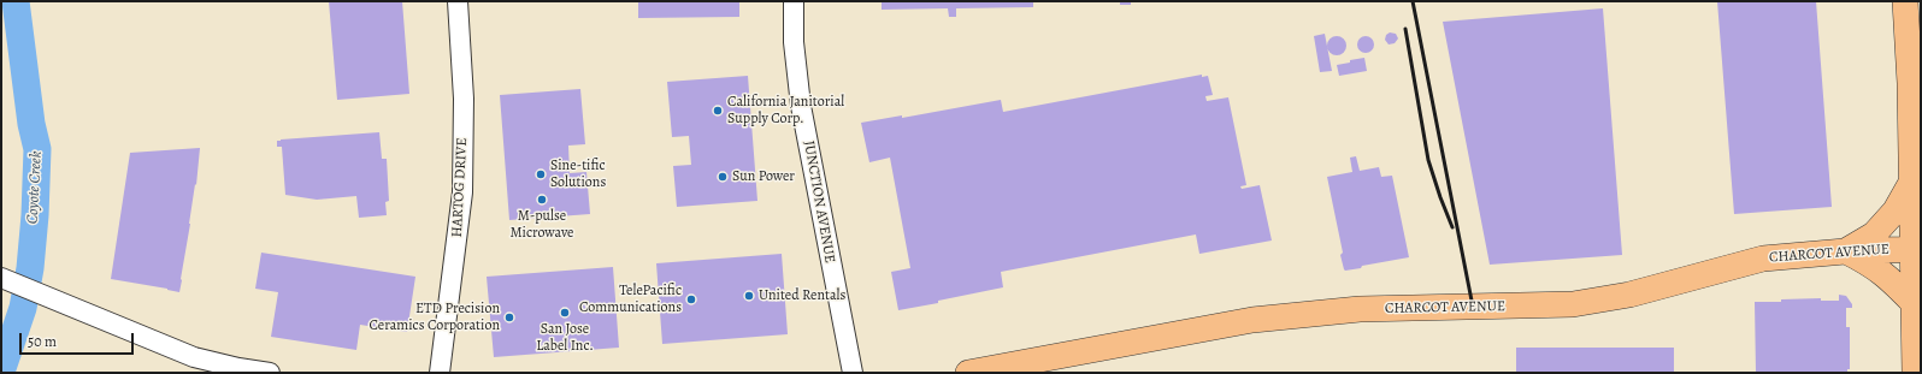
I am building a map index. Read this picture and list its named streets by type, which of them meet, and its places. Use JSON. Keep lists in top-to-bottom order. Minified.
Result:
{"streets":{"main road":["CHARCOT AVENUE"],"street":["HARTOG DRIVE","JUNCTION AVENUE"]},"water":["Coyote Creek"],"places":["California Janitorial Supply Corp.","Sine-tific Solutions","Sun Power","M-pulse Microwave","United Rentals","TelePacific Communications","San Jose Label Inc.","ETD Precision Ceramics Corporation"],"scale_bar":"50 m"}
